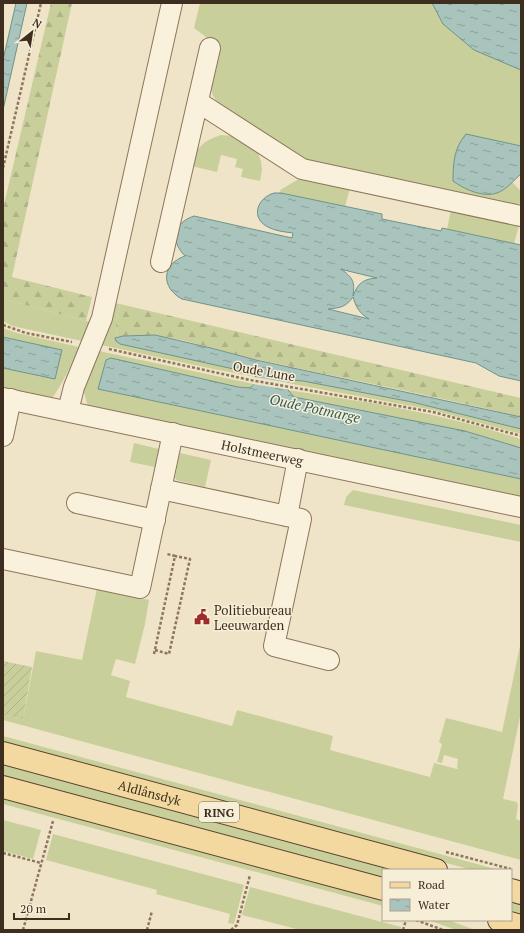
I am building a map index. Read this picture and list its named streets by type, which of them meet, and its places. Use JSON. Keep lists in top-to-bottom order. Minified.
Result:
{"streets":{"main road":["Aldlânsdyk","RING"],"street":["Holstmeerweg"],"path":["Oude Lune"]},"water":["Oude Potmarge"],"places":{"public building":["Politiebureau Leeuwarden"]},"legend":["Road","Water"],"scale_bar":"20 m","north":"top right"}
